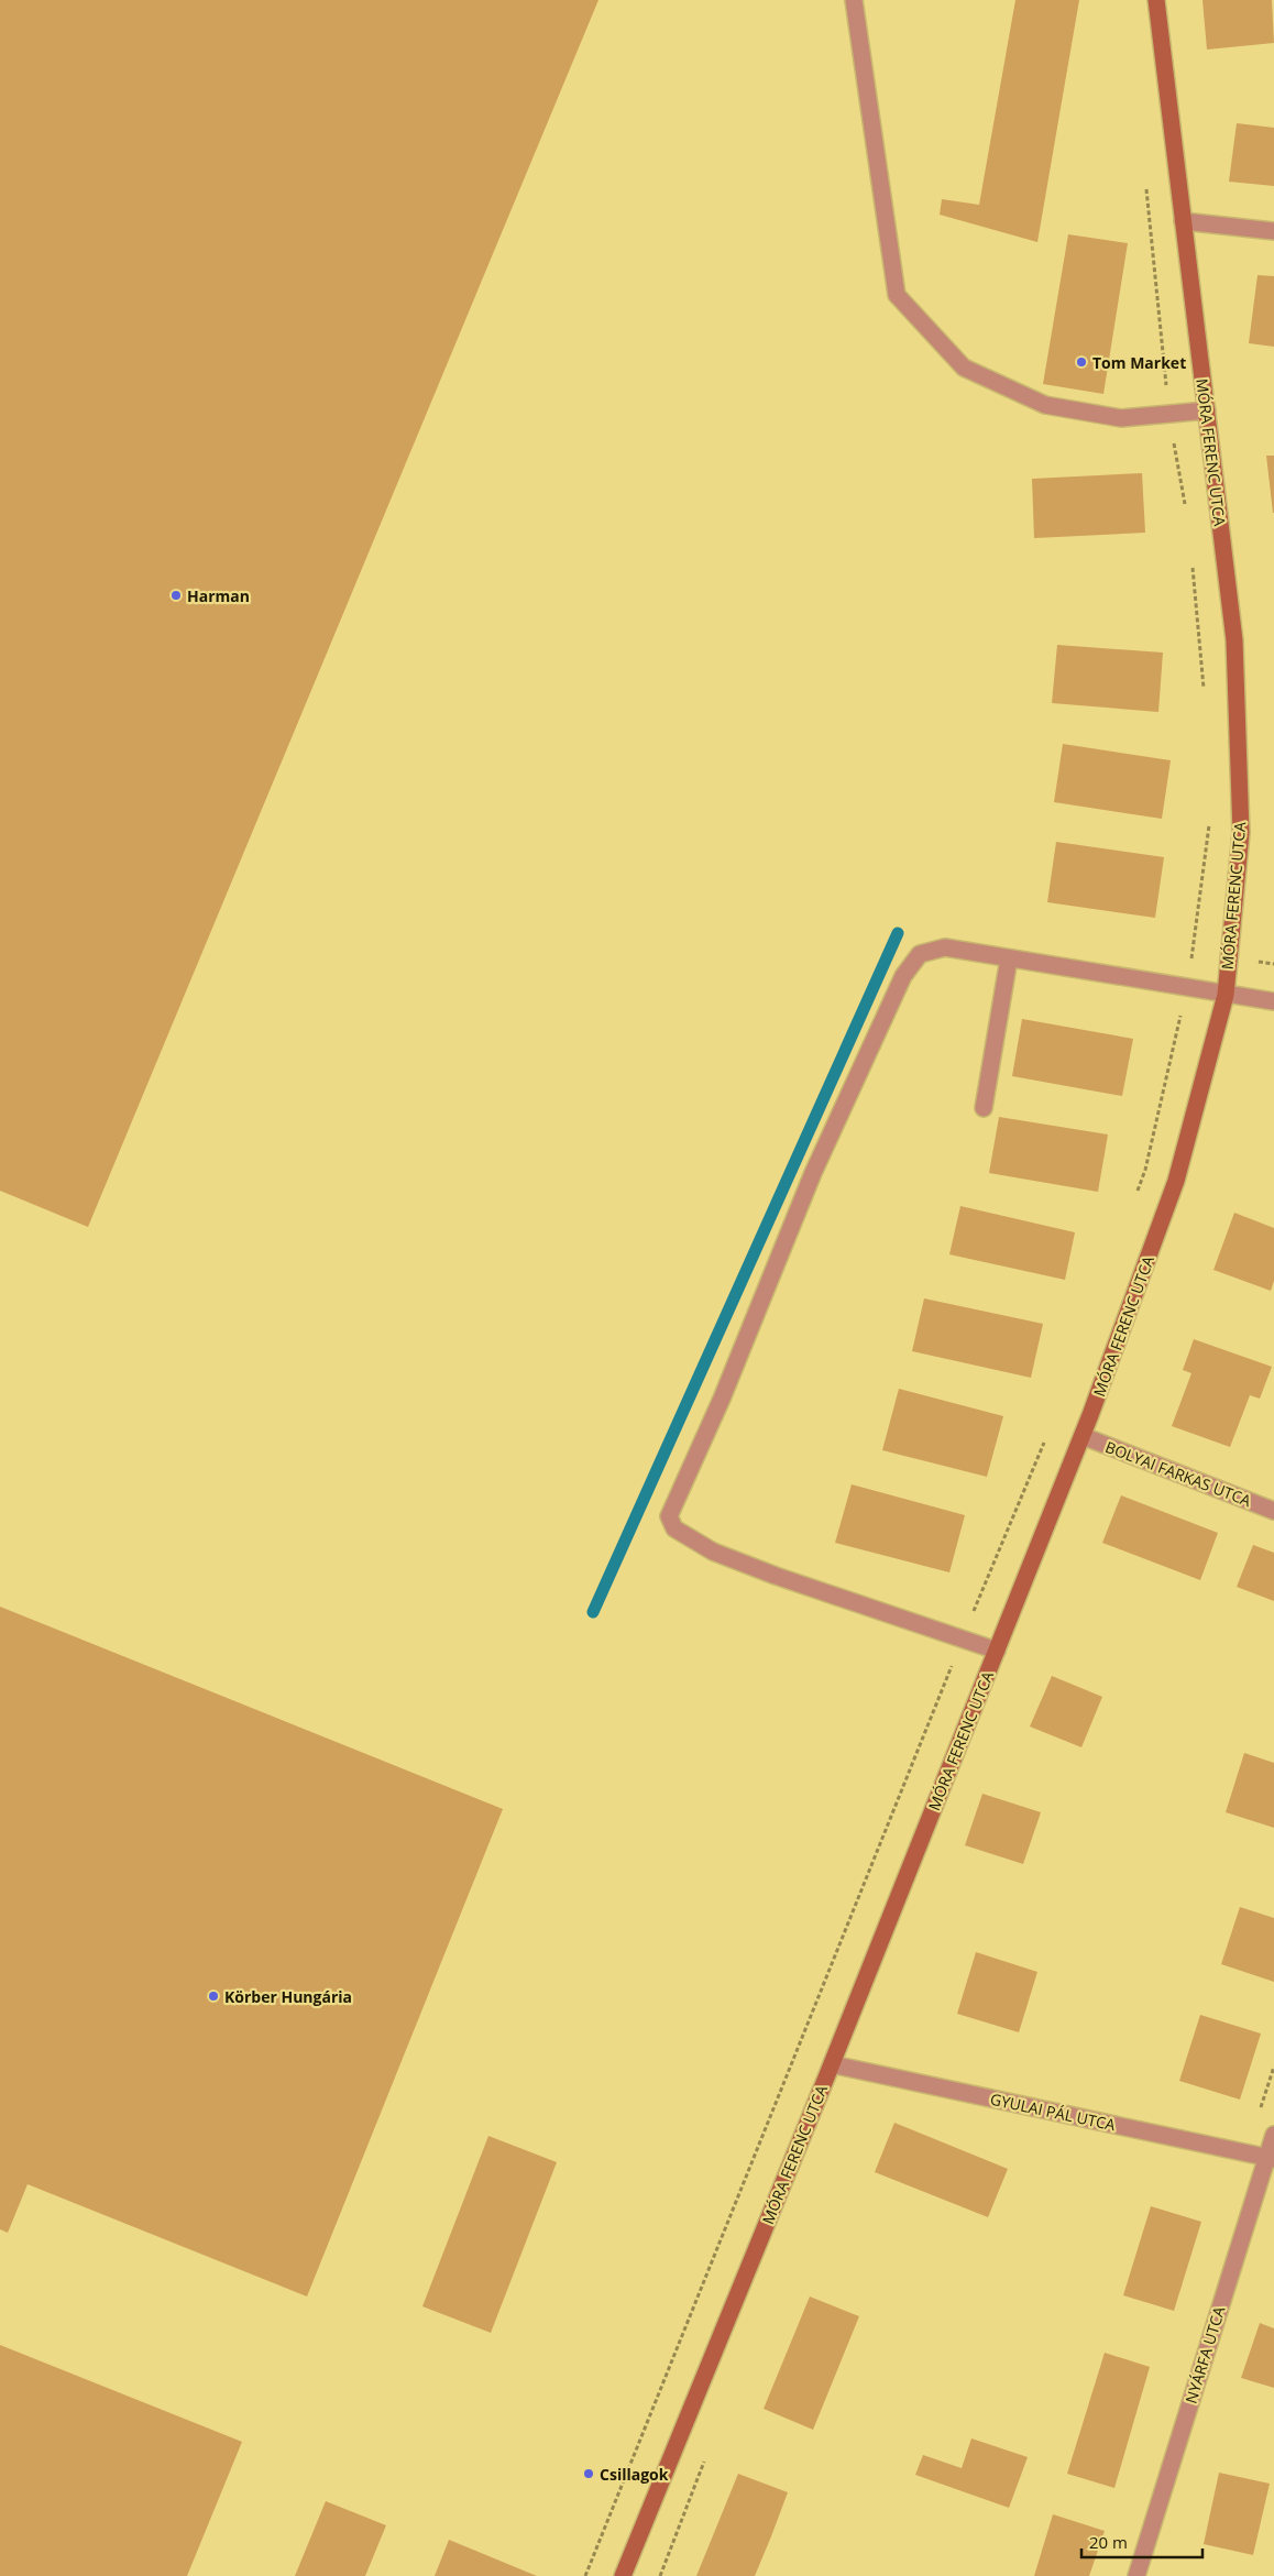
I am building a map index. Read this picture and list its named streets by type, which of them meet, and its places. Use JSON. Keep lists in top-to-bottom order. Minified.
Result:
{"streets":{"street":["MÓRA FERENC UTCA","BOLYAI FARKAS UTCA","GYULAI PÁL UTCA","NYÁRFA UTCA"]},"crossings":[["MÓRA FERENC UTCA","BOLYAI FARKAS UTCA"],["MÓRA FERENC UTCA","GYULAI PÁL UTCA"],["GYULAI PÁL UTCA","NYÁRFA UTCA"]],"places":["Tom Market","Harman","Körber Hungária","Csillagok"],"scale_bar":"20 m"}
